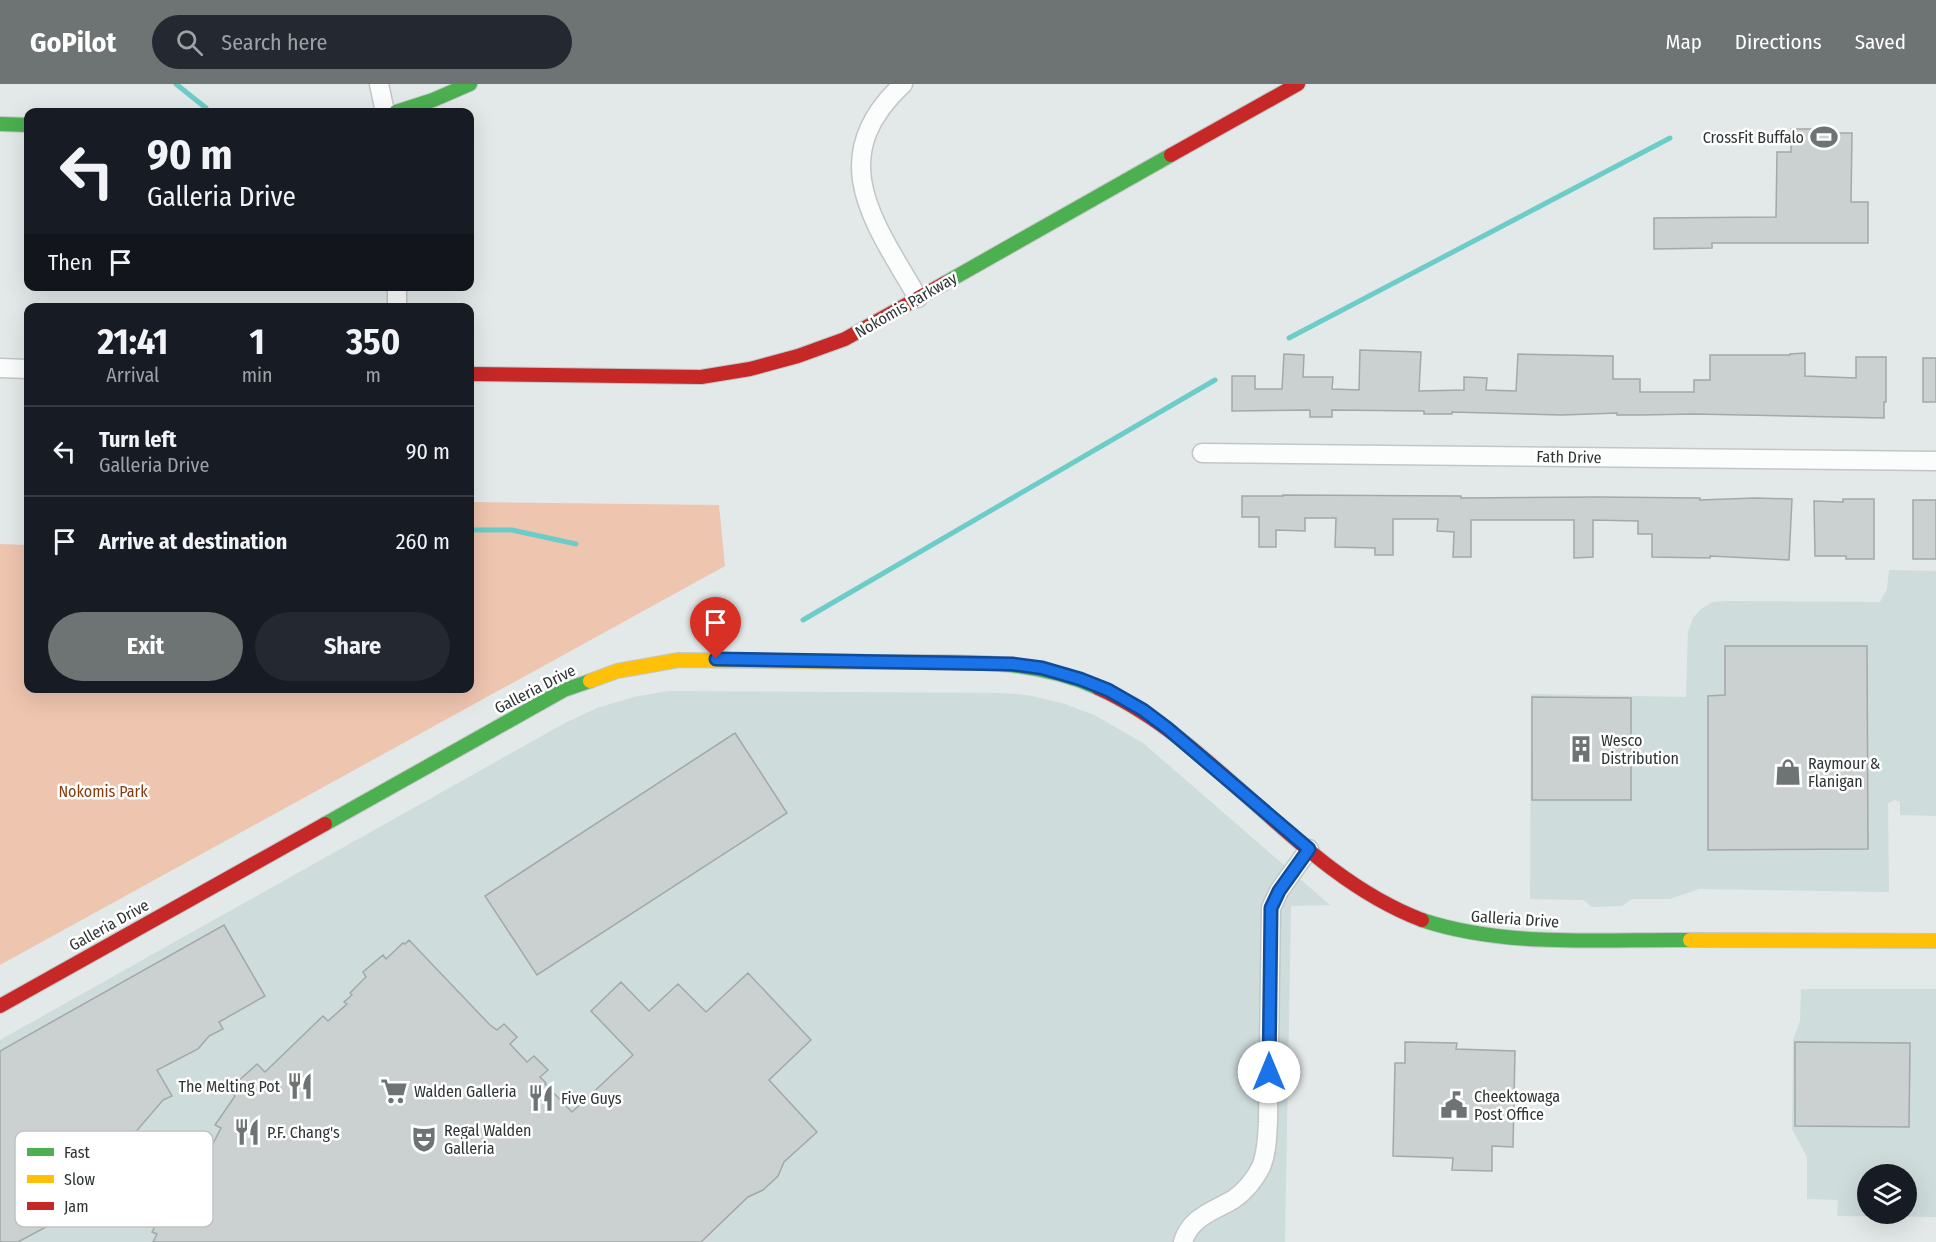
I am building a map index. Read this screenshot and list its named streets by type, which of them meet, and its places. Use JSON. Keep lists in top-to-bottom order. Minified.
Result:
{"streets":{"street":["Nokomis Parkway","Fath Drive","Galleria Drive"]},"parks":["Nokomis Park"],"places":{"sports":["CrossFit Buffalo"],"building":["Wesco Distribution"],"shop":["Raymour & Flanigan"],"restaurant":["The Melting Pot","Five Guys","P.F. Chang's"],"supermarket":["Walden Galleria"],"public building":["Cheektowaga Post Office"],"theatre":["Regal Walden Galleria"]},"legend":["Fast","Slow","Jam"],"page":{"header":"GoPilot","search":"Search here","nav":["Map","Directions","Saved"],"turn":["90 m","Galleria Drive"],"then":"Then","eta":["21:41","Arrival","1","min","350","m"],"list":[{"name":"Turn left","note":"Galleria Drive","value":"90 m"},{"name":"Arrive at destination","value":"260 m"}],"buttons":["Exit","Share"]}}
